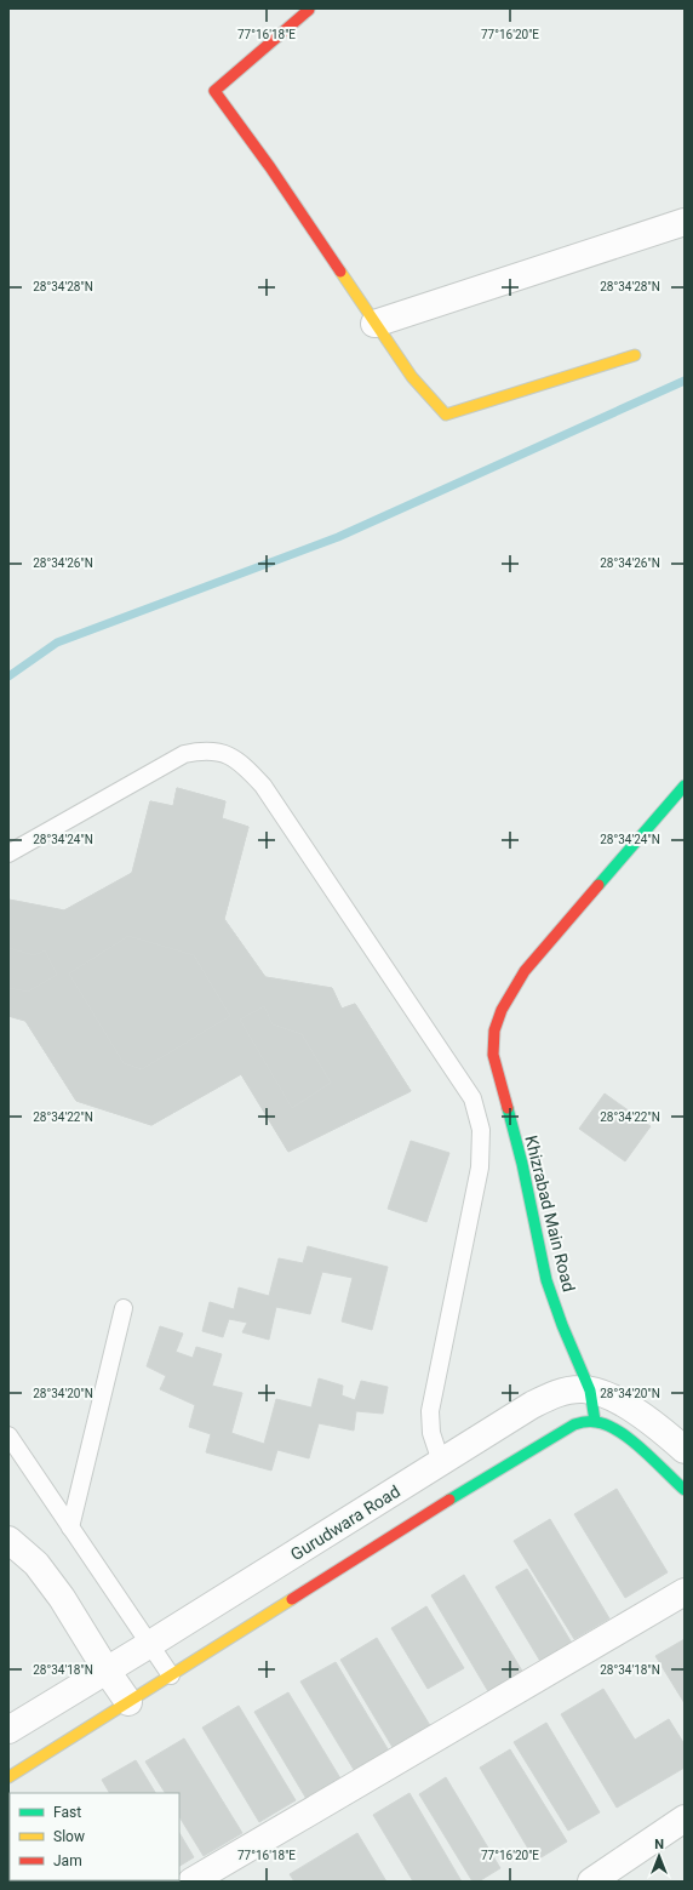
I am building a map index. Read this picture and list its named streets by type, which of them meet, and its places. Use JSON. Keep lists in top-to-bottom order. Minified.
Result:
{"streets":{"street":["Khizrabad Main Road","Gurudwara Road"]},"crossings":[["Khizrabad Main Road","Gurudwara Road"]],"legend":["Fast","Slow","Jam"],"north":"top","coordinates":["77°16'18\"E","77°16'20\"E","28°34'28\"N","28°34'26\"N","28°34'24\"N","28°34'22\"N","28°34'20\"N","28°34'18\"N"]}
